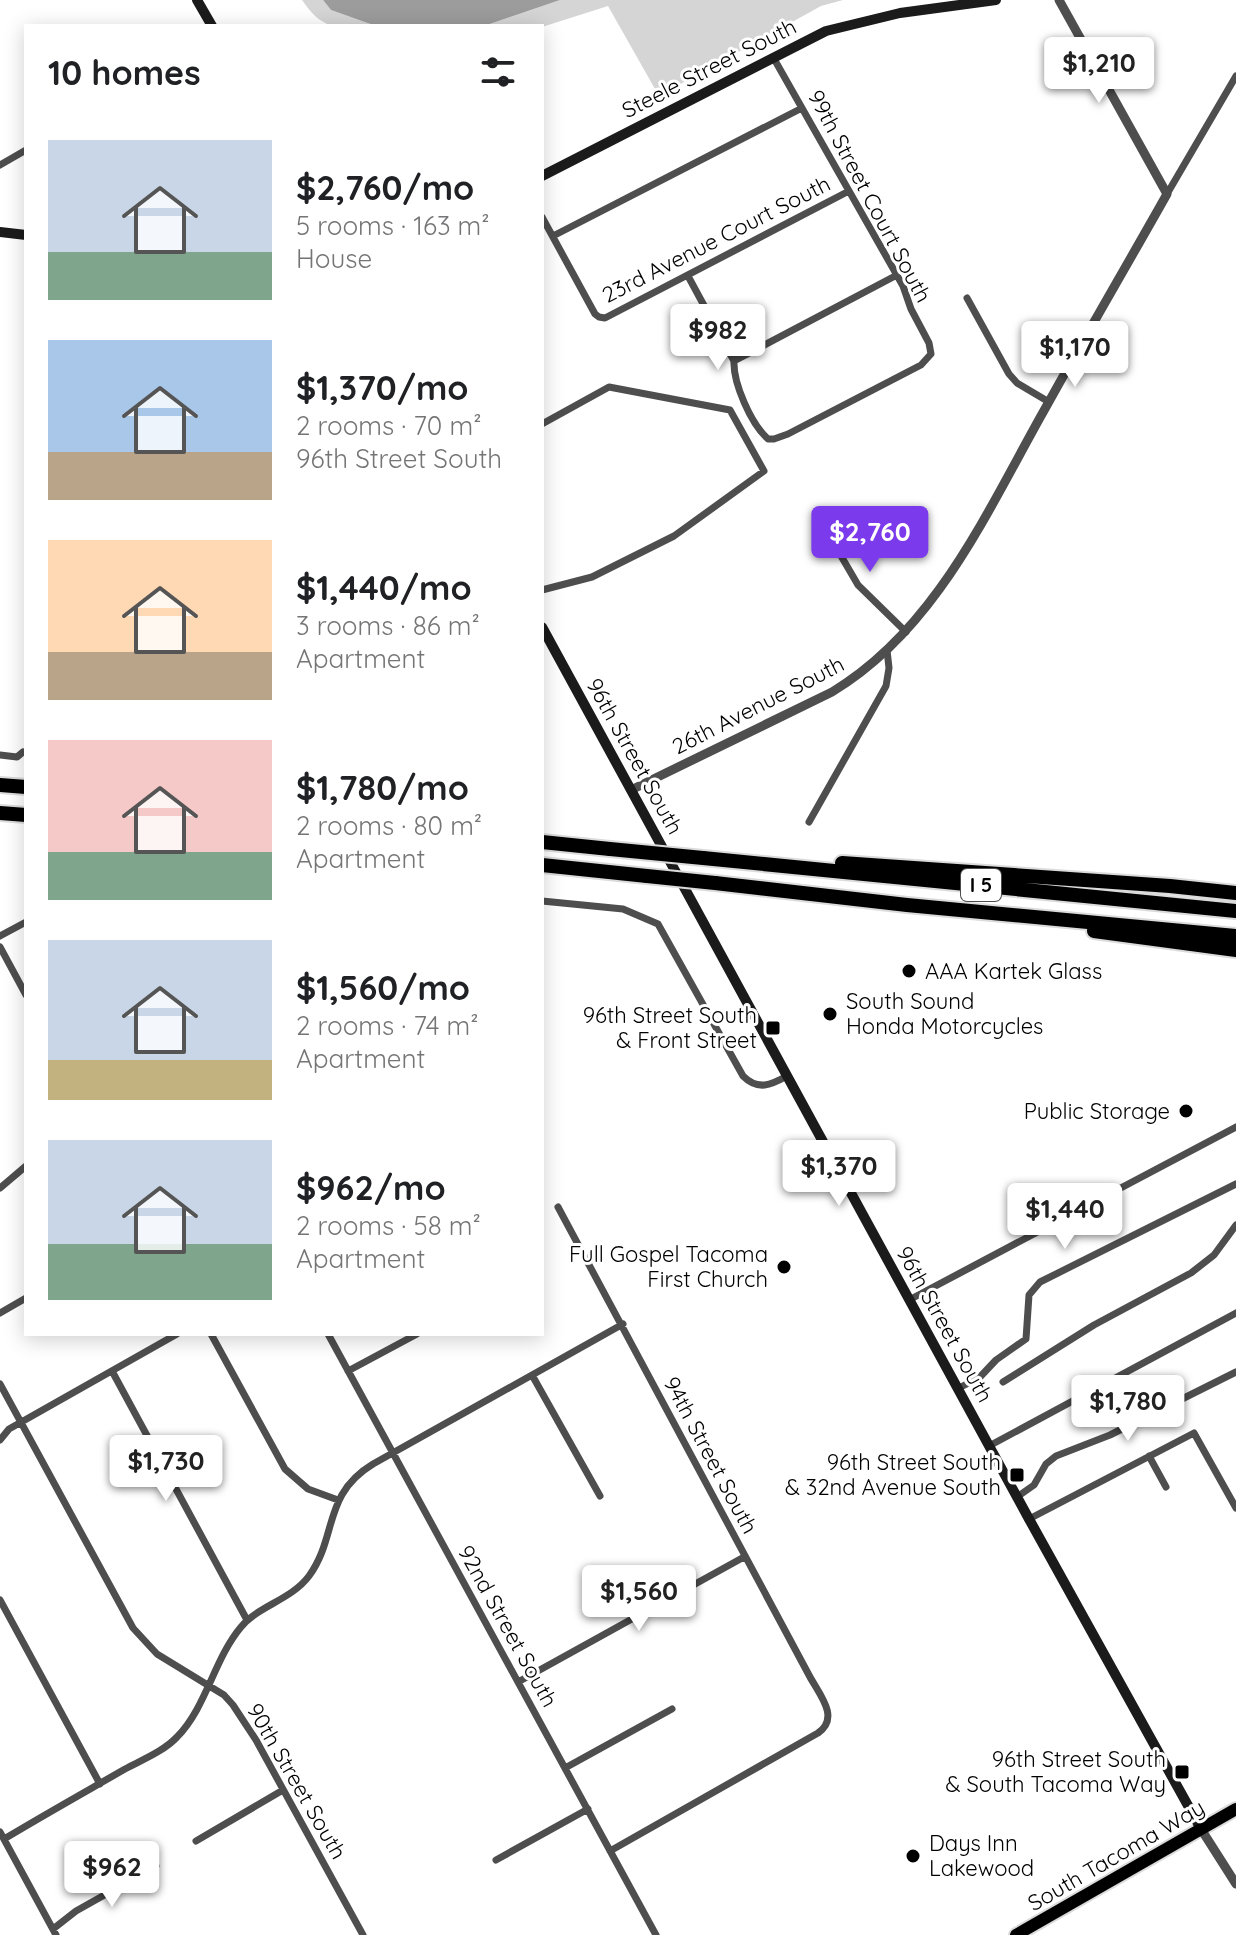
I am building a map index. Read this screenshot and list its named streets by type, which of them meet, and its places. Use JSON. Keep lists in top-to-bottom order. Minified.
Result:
{"streets":{"highway":["I 5"],"main road":["Steele Street South","96th Street South","South Tacoma Way"],"street":["99th Street Court South","23rd Avenue Court South","26th Avenue South","94th Street South","92nd Street South","90th Street South"]},"crossings":[["Steele Street South","99th Street Court South"],["99th Street Court South","23rd Avenue Court South"],["26th Avenue South","96th Street South"],["96th Street South","South Tacoma Way"],["94th Street South","92nd Street South"]],"places":{"other":["AAA Kartek Glass","South Sound Honda Motorcycles","Public Storage","Full Gospel Tacoma First Church","Days Inn Lakewood"],"transit":["96th Street South & Front Street","96th Street South & 32nd Avenue South","96th Street South & South Tacoma Way"]},"page":{"heading":"10 homes","price":["$1,210","$982","$1,170","$2,760","$1,370","$1,440","$1,780","$1,730","$1,560","$962"],"list":[{"name":"$2,760/mo","note":"5 rooms · 163 m² · House"},{"name":"$1,370/mo","note":"2 rooms · 70 m² · 96th Street South"},{"name":"$1,440/mo","note":"3 rooms · 86 m² · Apartment"},{"name":"$1,780/mo","note":"2 rooms · 80 m² · Apartment"},{"name":"$1,560/mo","note":"2 rooms · 74 m² · Apartment"},{"name":"$962/mo","note":"2 rooms · 58 m² · Apartment"}]}}
